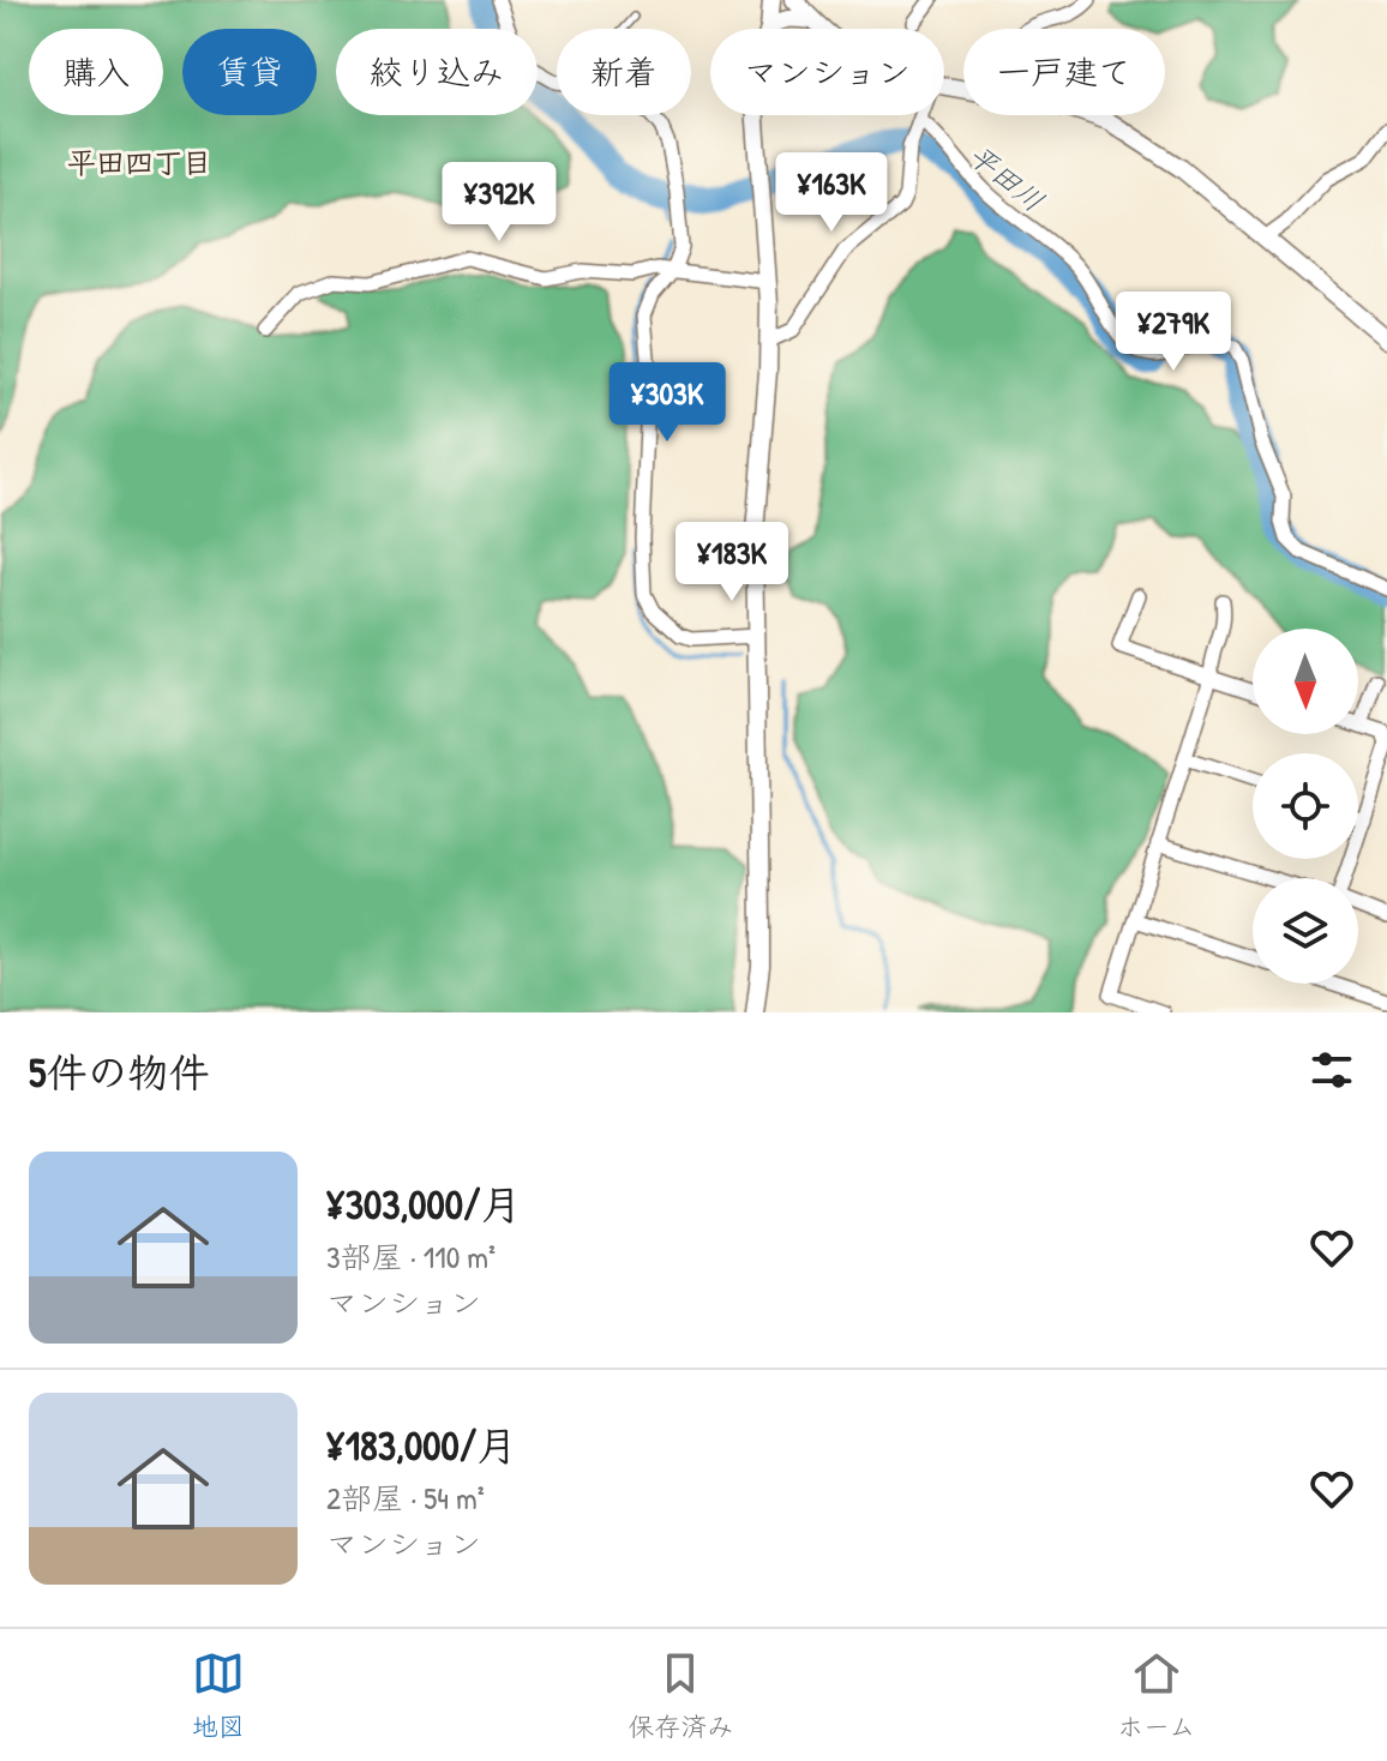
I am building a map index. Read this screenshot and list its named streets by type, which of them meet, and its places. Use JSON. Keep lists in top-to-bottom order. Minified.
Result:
{"districts":["平田四丁目"],"water":["平田川"],"north":"bottom","page":{"chip":["購入","賃貸","絞り込み","新着","マンション","一戸建て"],"price":["¥163K","¥392K","¥279K","¥303K","¥183K"],"heading":"5件の物件","list":[{"name":"¥303,000/月","note":"3部屋 · 110 m² · マンション"},{"name":"¥183,000/月","note":"2部屋 · 54 m² · マンション"}],"tabs":["地図","保存済み","ホーム"]}}
